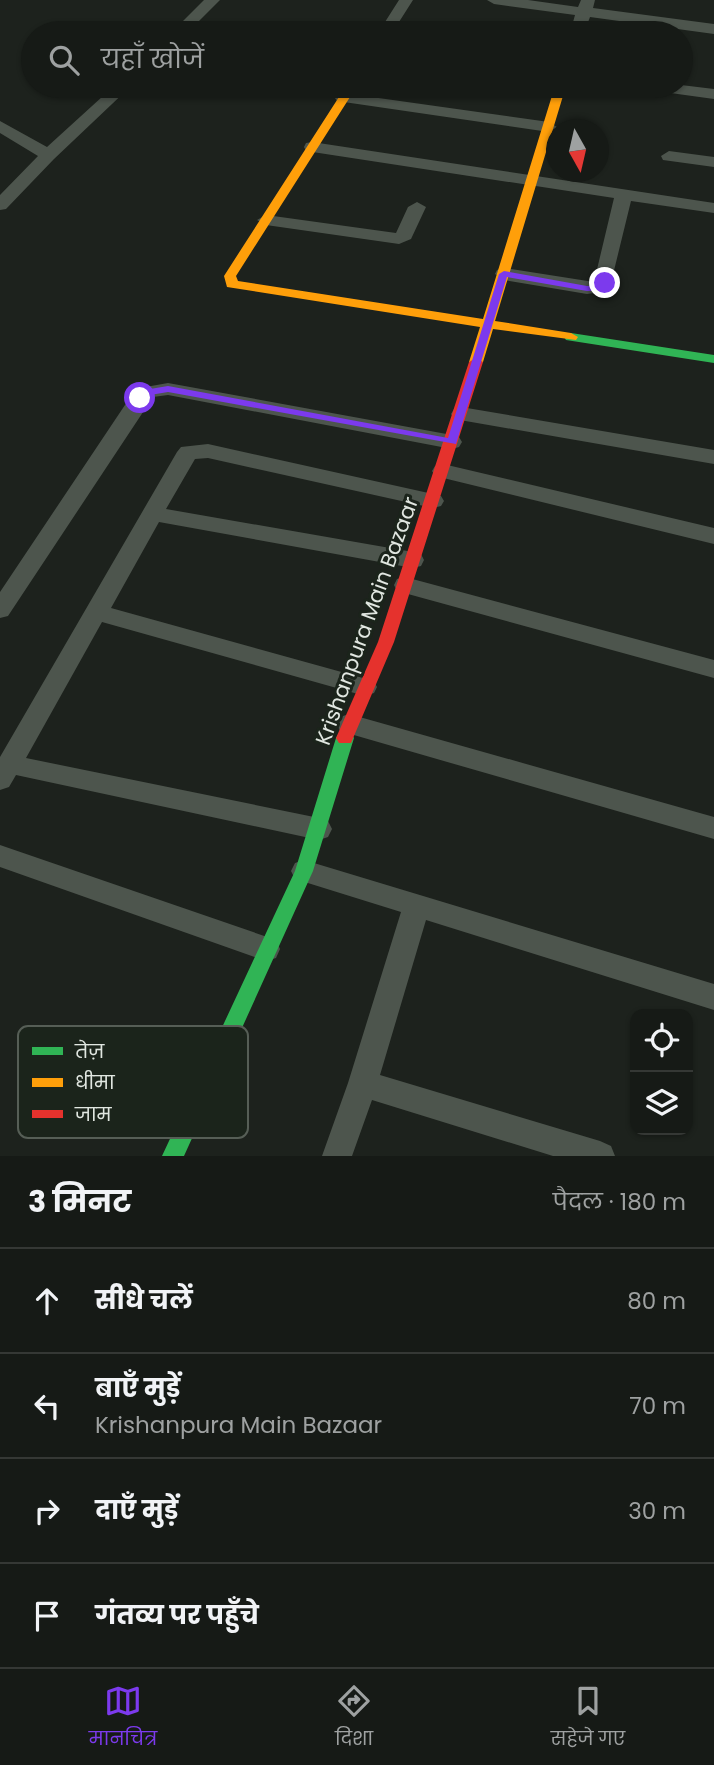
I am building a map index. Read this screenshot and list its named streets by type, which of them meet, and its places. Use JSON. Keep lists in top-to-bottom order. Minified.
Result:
{"streets":{"street":["Krishanpura Main Bazaar"]},"legend":["तेज़","धीमा","जाम"],"north":"bottom","page":{"search":"यहाँ खोजें","heading":["3 मिनट","पैदल · 180 m"],"list":[["सीधे चलें","80 m"],["बाएँ मुड़ें","Krishanpura Main Bazaar","70 m"],["दाएँ मुड़ें","30 m"],"गंतव्य पर पहुँचे"],"nav":["मानचित्र","दिशा","सहेजे गए"]}}
